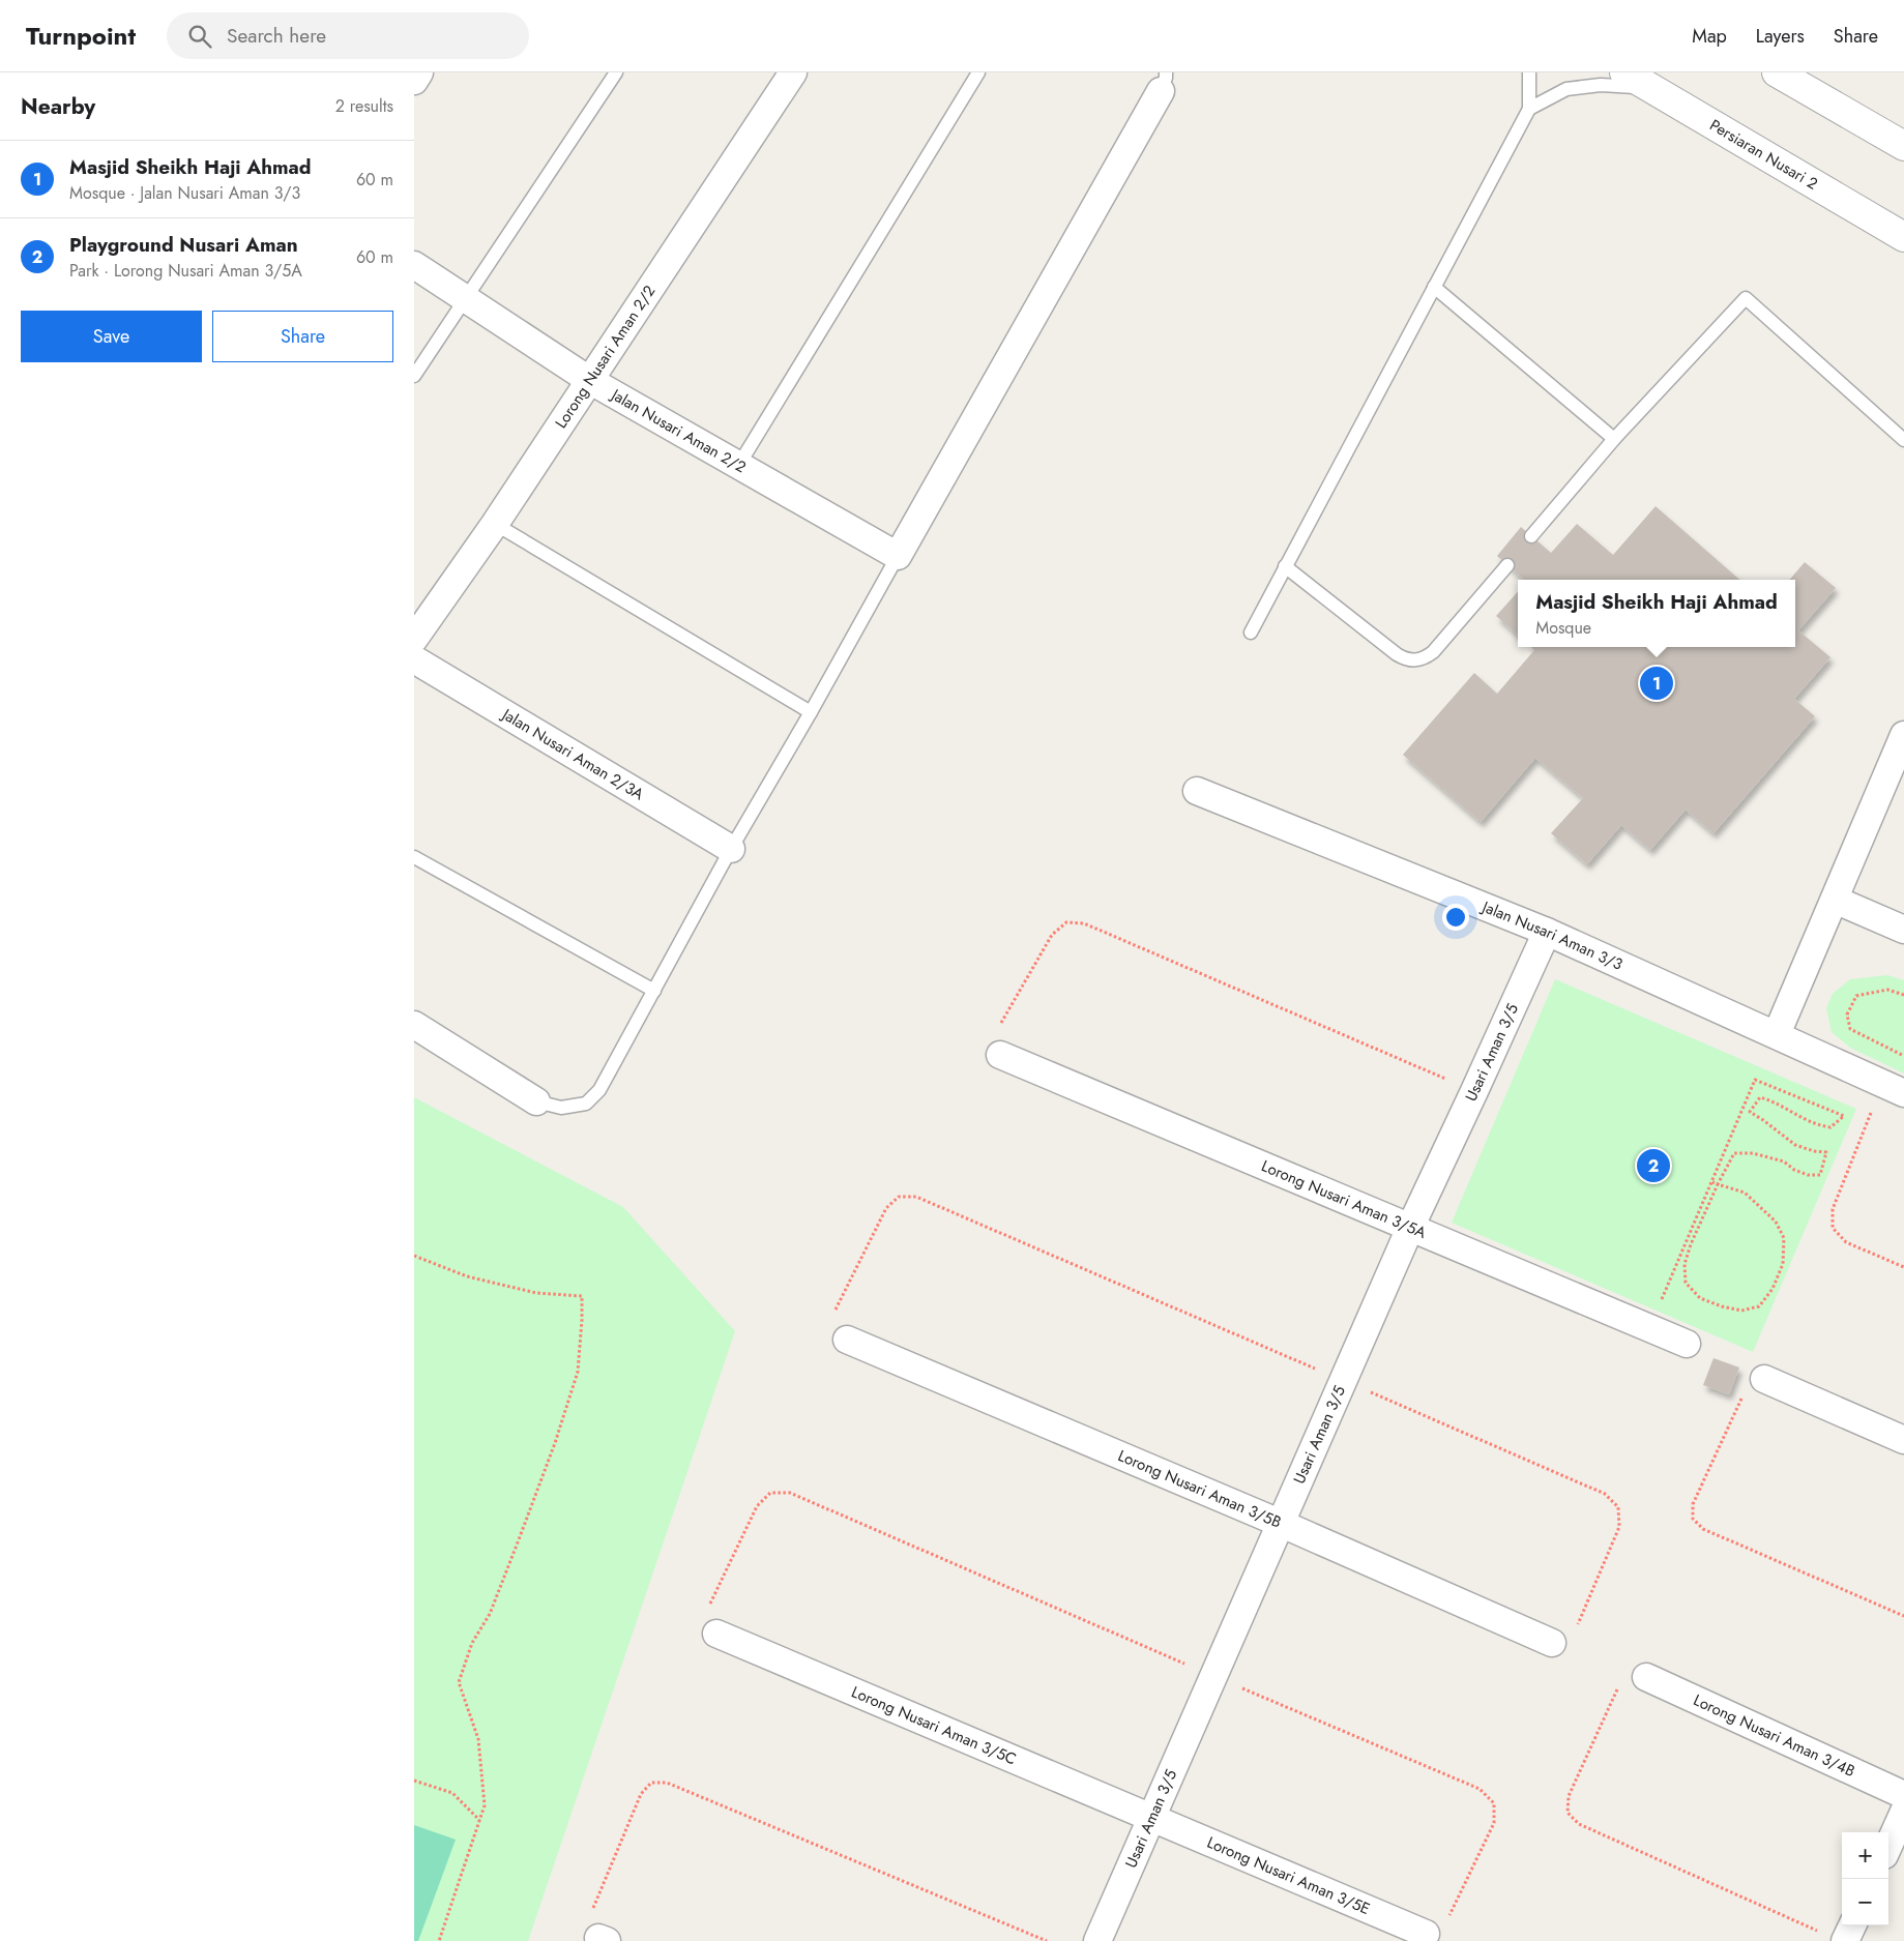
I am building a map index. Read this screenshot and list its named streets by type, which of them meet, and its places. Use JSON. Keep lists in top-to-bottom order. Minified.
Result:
{"streets":{"street":["Persiaran Nusari 2","Lorong Nusari Aman 2/2","Jalan Nusari Aman 2/2","Jalan Nusari Aman 2/3A","Jalan Nusari Aman 3/3","Usari Aman 3/5","Lorong Nusari Aman 3/5A","Lorong Nusari Aman 3/5B","Lorong Nusari Aman 3/5C","Lorong Nusari Aman 3/4B","Lorong Nusari Aman 3/5E"]},"crossings":[["Lorong Nusari Aman 2/2","Jalan Nusari Aman 2/2"],["Jalan Nusari Aman 3/3","Usari Aman 3/5"],["Usari Aman 3/5","Lorong Nusari Aman 3/5A"],["Usari Aman 3/5","Lorong Nusari Aman 3/5B"],["Usari Aman 3/5","Lorong Nusari Aman 3/5C"],["Usari Aman 3/5","Lorong Nusari Aman 3/5E"],["Lorong Nusari Aman 3/5C","Lorong Nusari Aman 3/5E"]],"page":{"header":"Turnpoint","search":"Search here","nav":["Map","Layers","Share"],"heading":["Nearby","2 results"],"list":[{"mark":"1","name":"Masjid Sheikh Haji Ahmad","note":"Mosque · Jalan Nusari Aman 3/3","value":"60 m"},{"mark":"2","name":"Playground Nusari Aman","note":"Park · Lorong Nusari Aman 3/5A","value":"60 m"}],"buttons":["Save","Share"],"popup":["Masjid Sheikh Haji Ahmad","Mosque"],"pins":["1","2"],"map_buttons":["+","−"]}}
